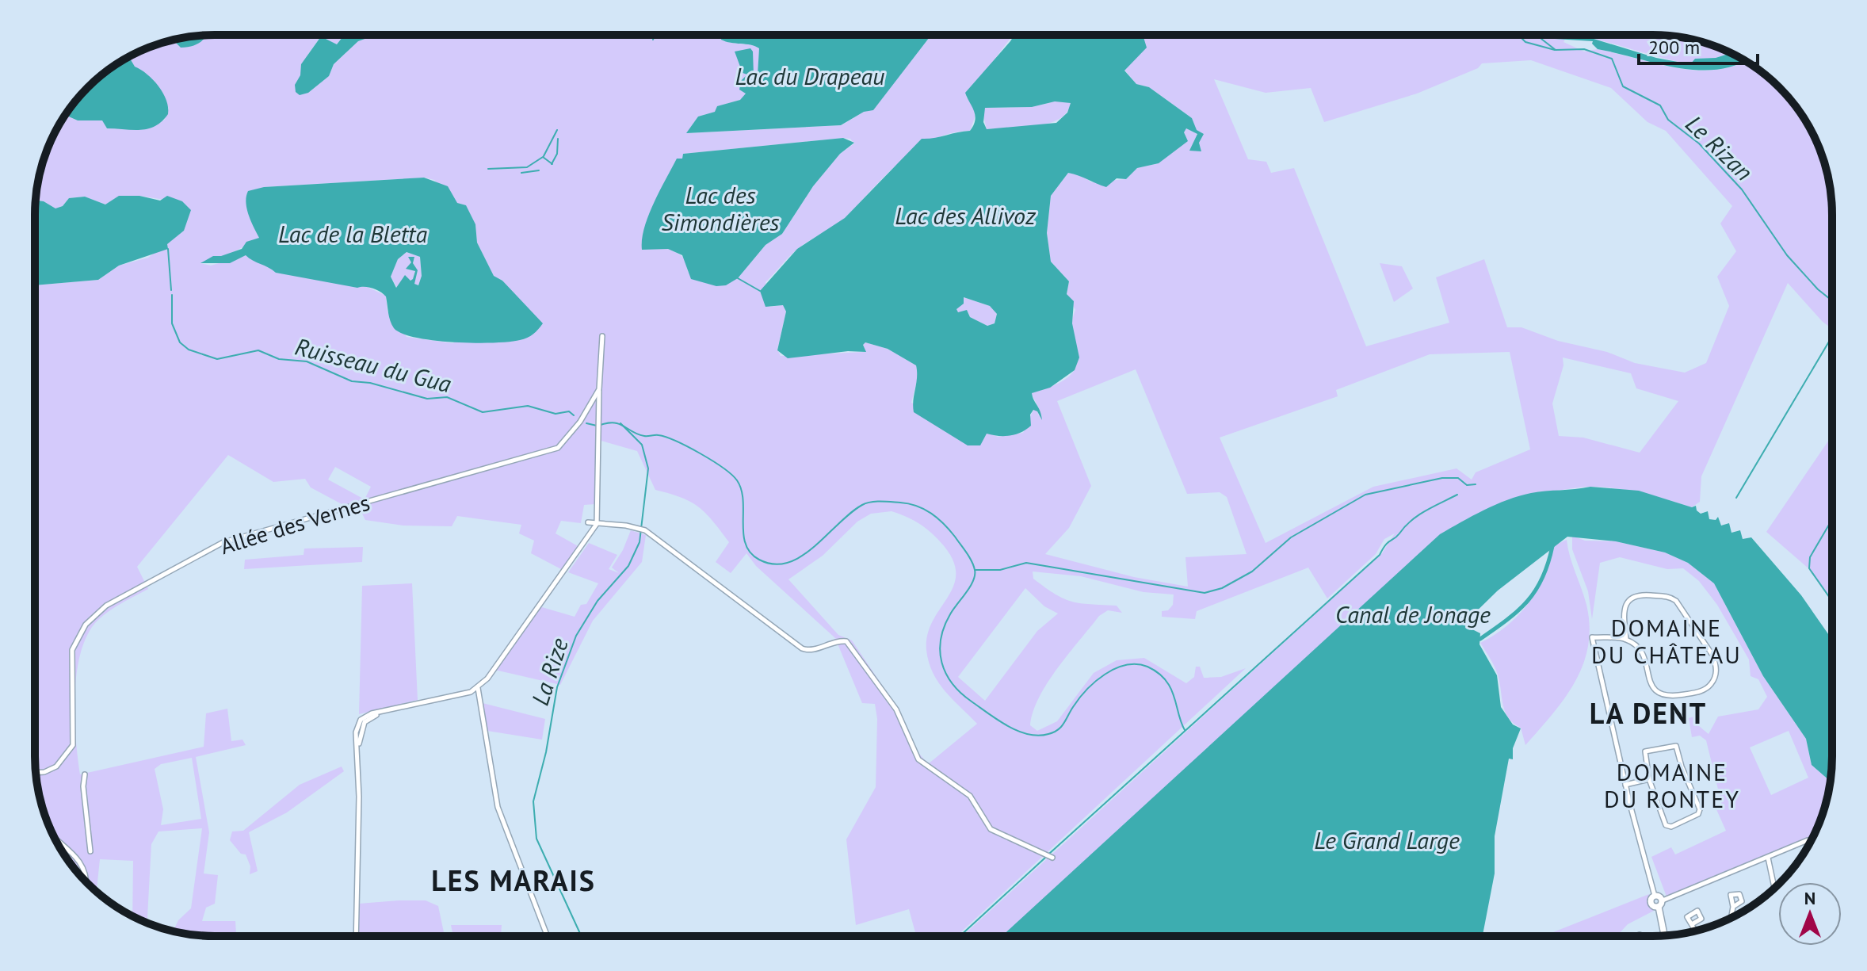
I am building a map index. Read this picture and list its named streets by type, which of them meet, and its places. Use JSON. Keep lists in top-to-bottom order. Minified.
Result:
{"streets":{"street":["Allée des Vernes"]},"districts":["DOMAINE DU CHÂTEAU","LA DENT","DOMAINE DU RONTEY","LES MARAIS"],"water":["Lac du Drapeau","Le Rizan","Lac des Simondières","Lac des Allivoz","Lac de la Bletta","Ruisseau du Gua","Canal de Jonage","La Rize","Le Grand Large"],"scale_bar":"200 m","north":"top"}
